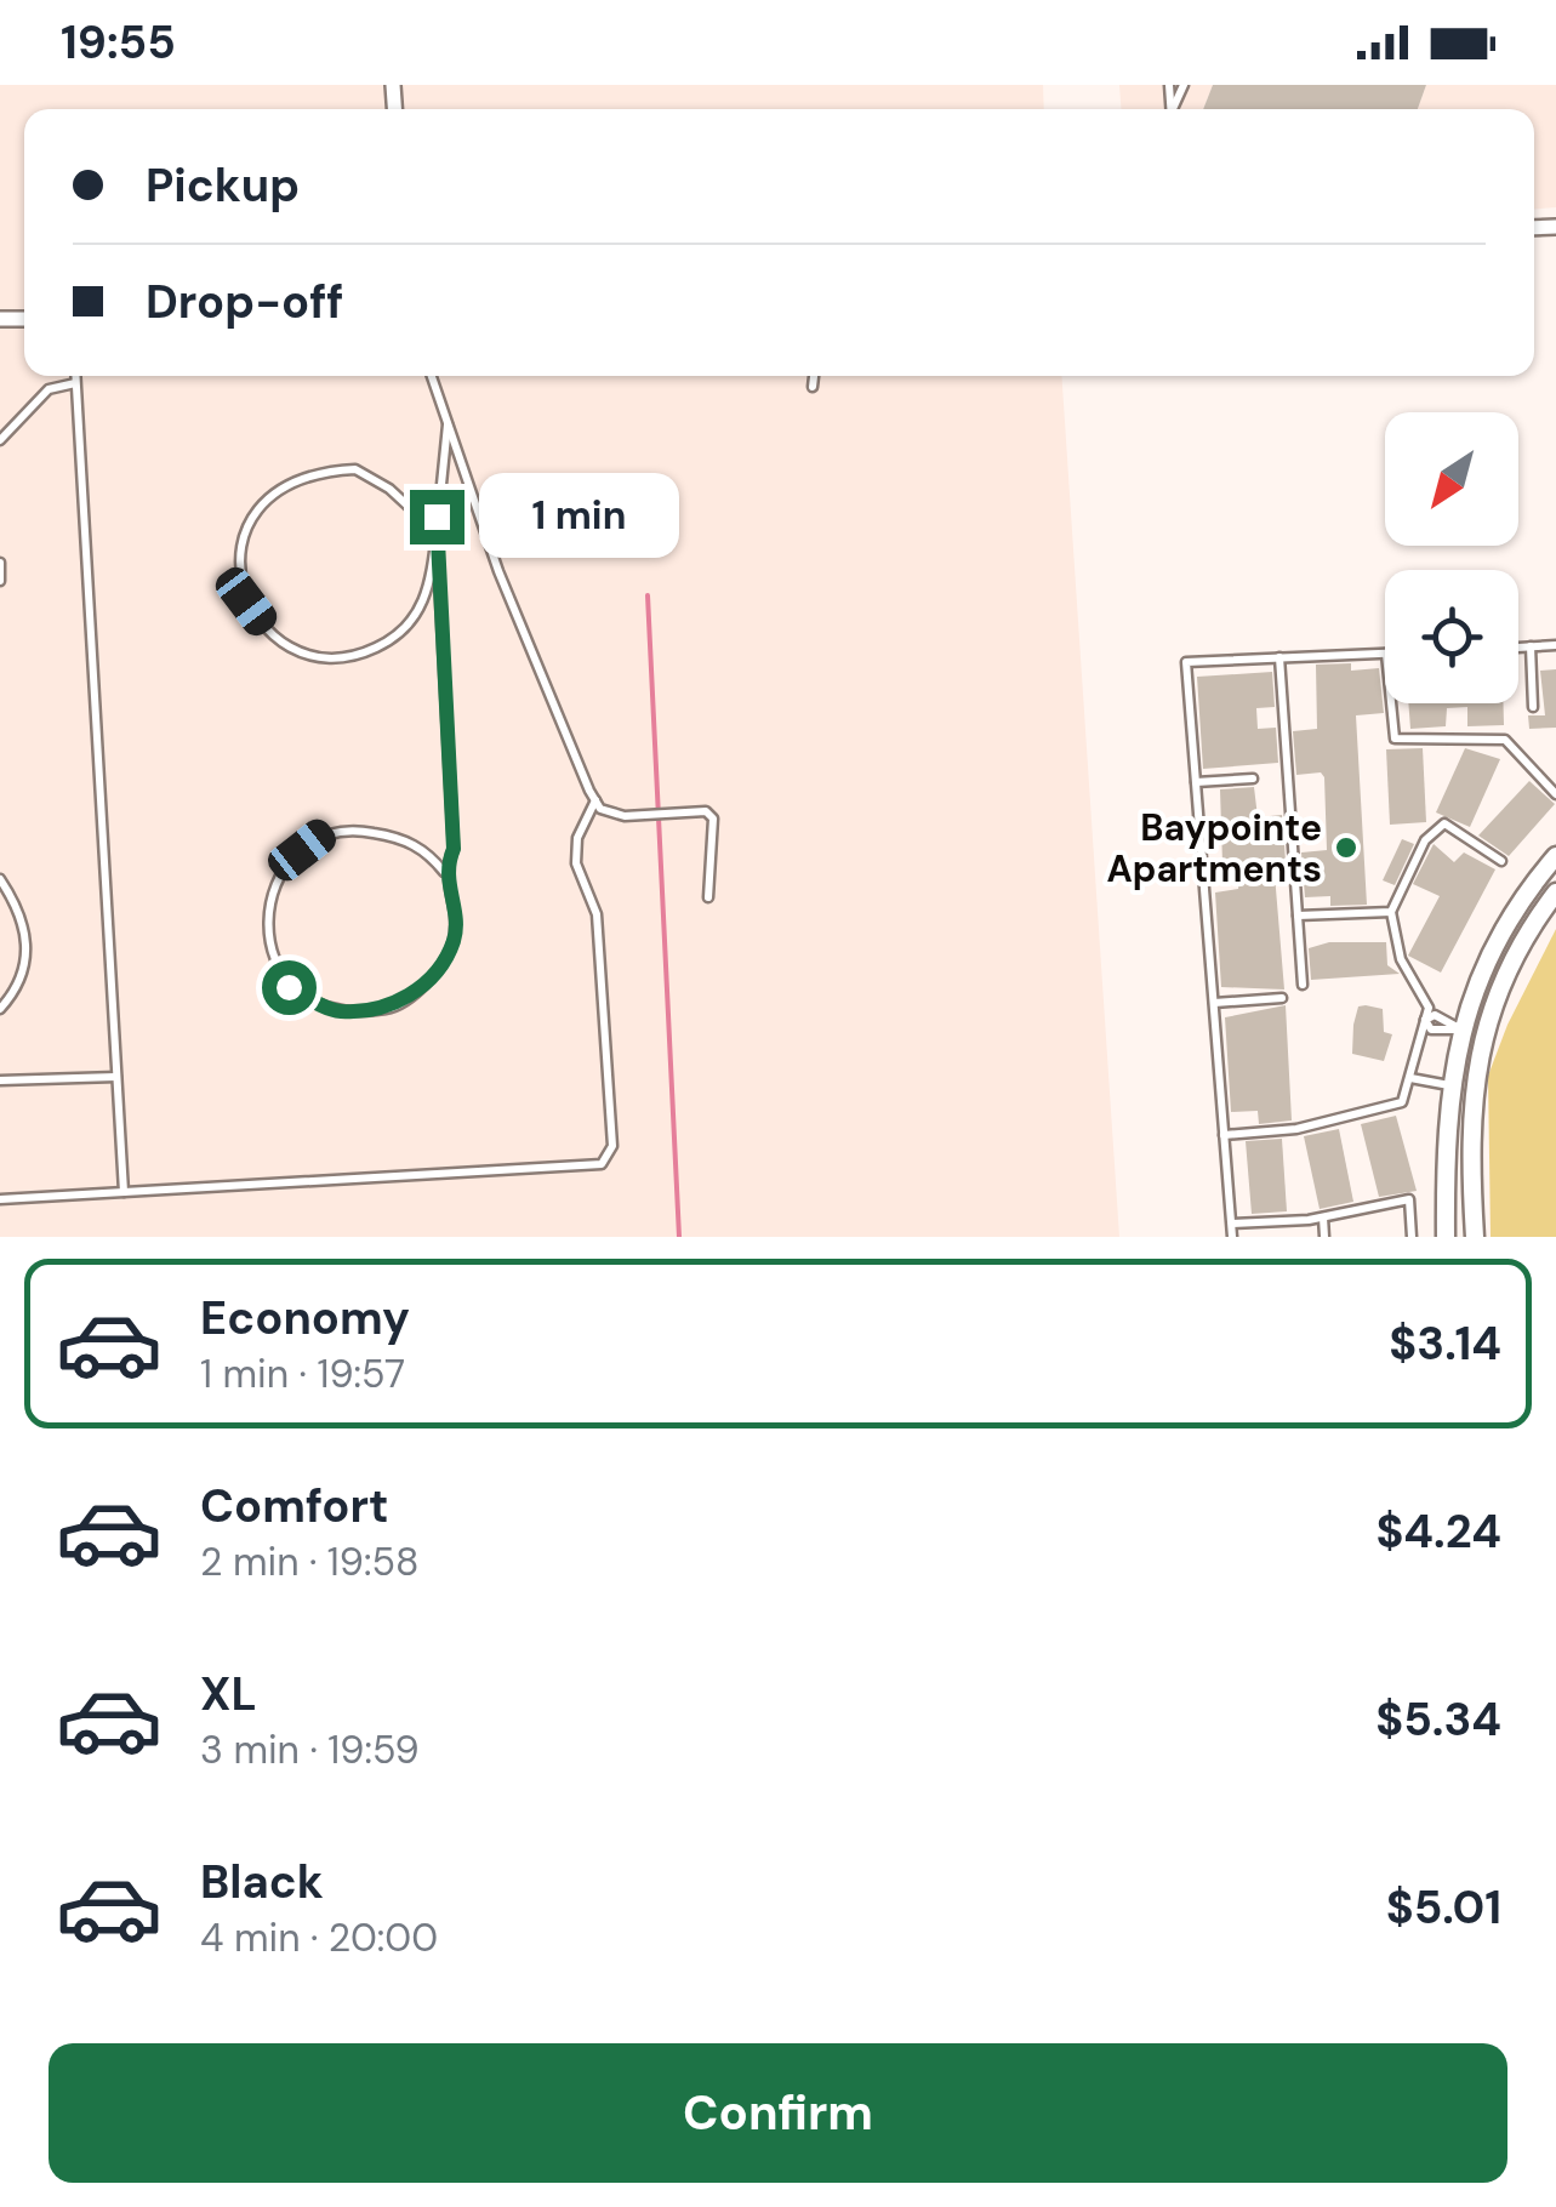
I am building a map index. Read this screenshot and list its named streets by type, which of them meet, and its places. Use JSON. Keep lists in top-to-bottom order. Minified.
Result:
{"places":["Baypointe Apartments"],"north":"bottom left","page":{"status":"19:55","banner":["Pickup","Drop-off"],"bubble":"1 min","list":[{"name":"Economy","note":"1 min · 19:57","value":"$3.14"},{"name":"Comfort","note":"2 min · 19:58","value":"$4.24"},{"name":"XL","note":"3 min · 19:59","value":"$5.34"},{"name":"Black","note":"4 min · 20:00","value":"$5.01"}],"buttons":"Confirm"}}
